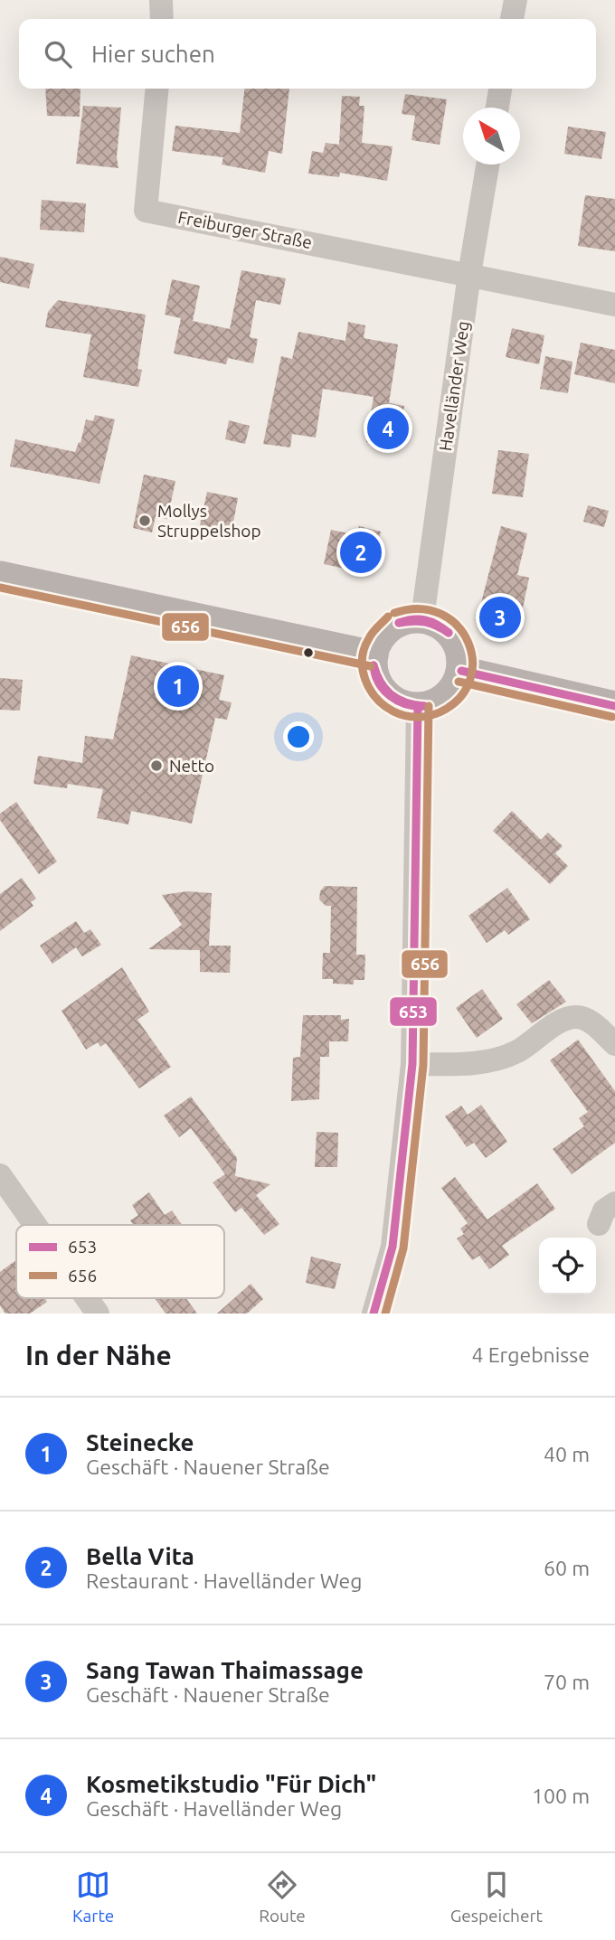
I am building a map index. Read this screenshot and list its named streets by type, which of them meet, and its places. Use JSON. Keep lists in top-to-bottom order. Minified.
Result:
{"streets":{"street":["Freiburger Straße","Havelländer Weg"]},"crossings":[["Freiburger Straße","Havelländer Weg"]],"places":["Mollys Struppelshop","Netto"],"lines":["transit line 656","transit line 653"],"legend":["653","656"],"north":"top left","page":{"search":"Hier suchen","pins":["4","2","3","1"],"heading":["In der Nähe","4 Ergebnisse"],"list":[{"mark":"1","name":"Steinecke","note":"Geschäft · Nauener Straße","value":"40 m"},{"mark":"2","name":"Bella Vita","note":"Restaurant · Havelländer Weg","value":"60 m"},{"mark":"3","name":"Sang Tawan Thaimassage","note":"Geschäft · Nauener Straße","value":"70 m"},{"mark":"4","name":"Kosmetikstudio \"Für Dich\"","note":"Geschäft · Havelländer Weg","value":"100 m"}],"nav":["Karte","Route","Gespeichert"]}}
